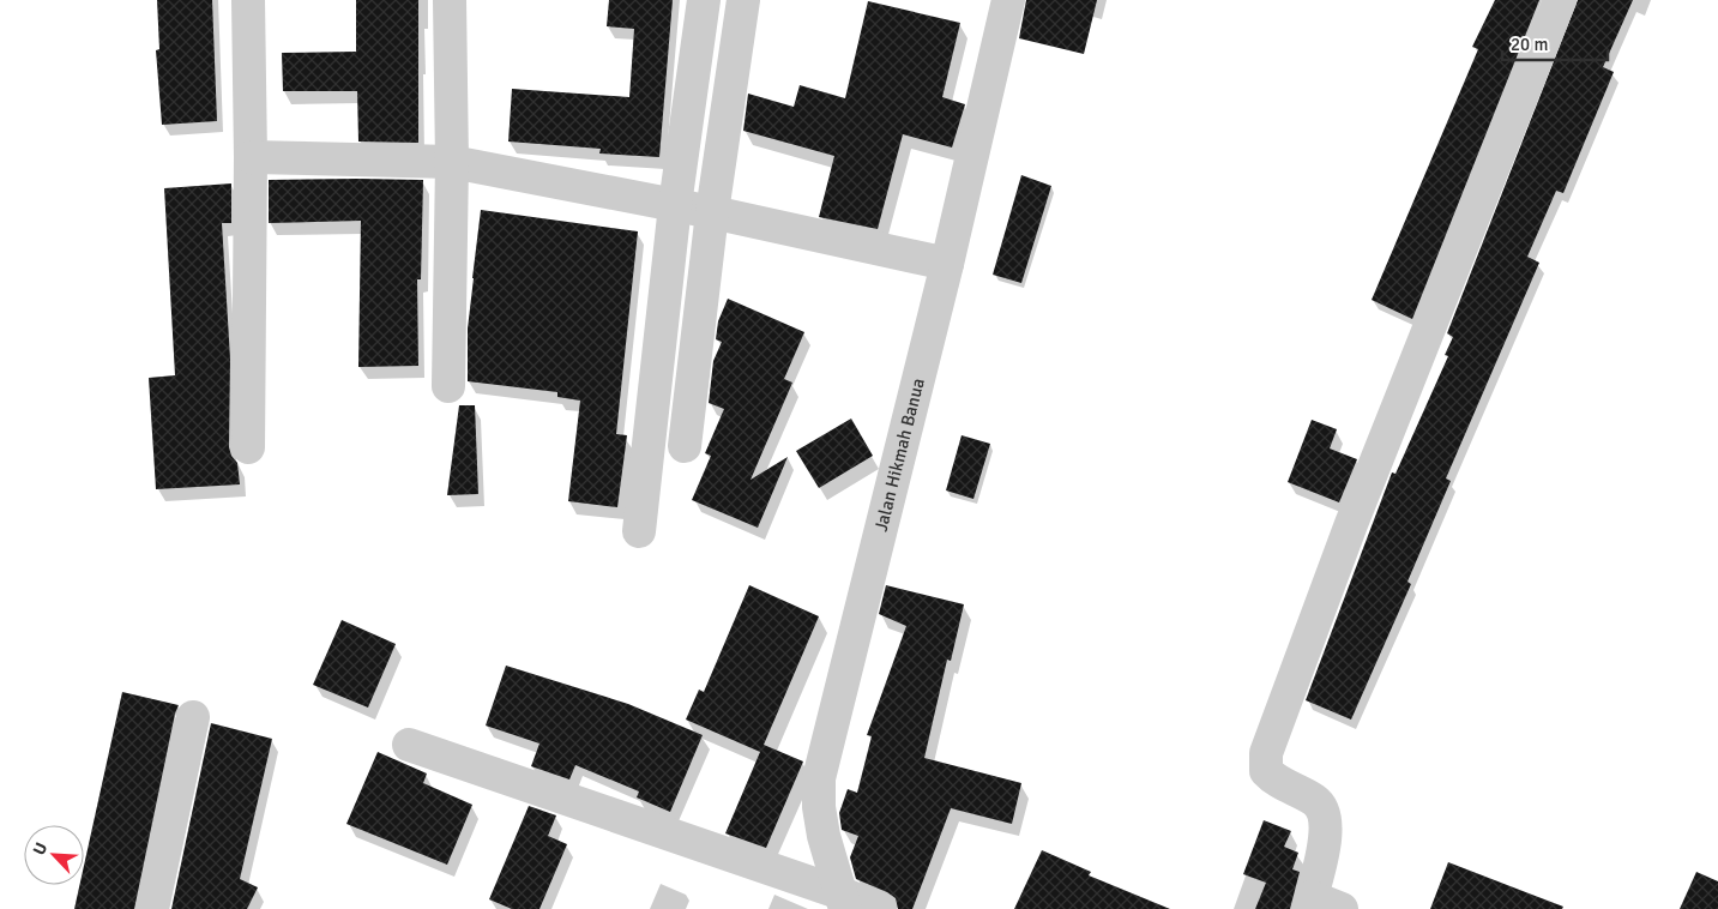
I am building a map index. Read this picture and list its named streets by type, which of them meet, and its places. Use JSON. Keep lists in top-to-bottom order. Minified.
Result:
{"streets":{"street":["Jalan Hikmah Banua"]},"scale_bar":"20 m","north":"top left"}
